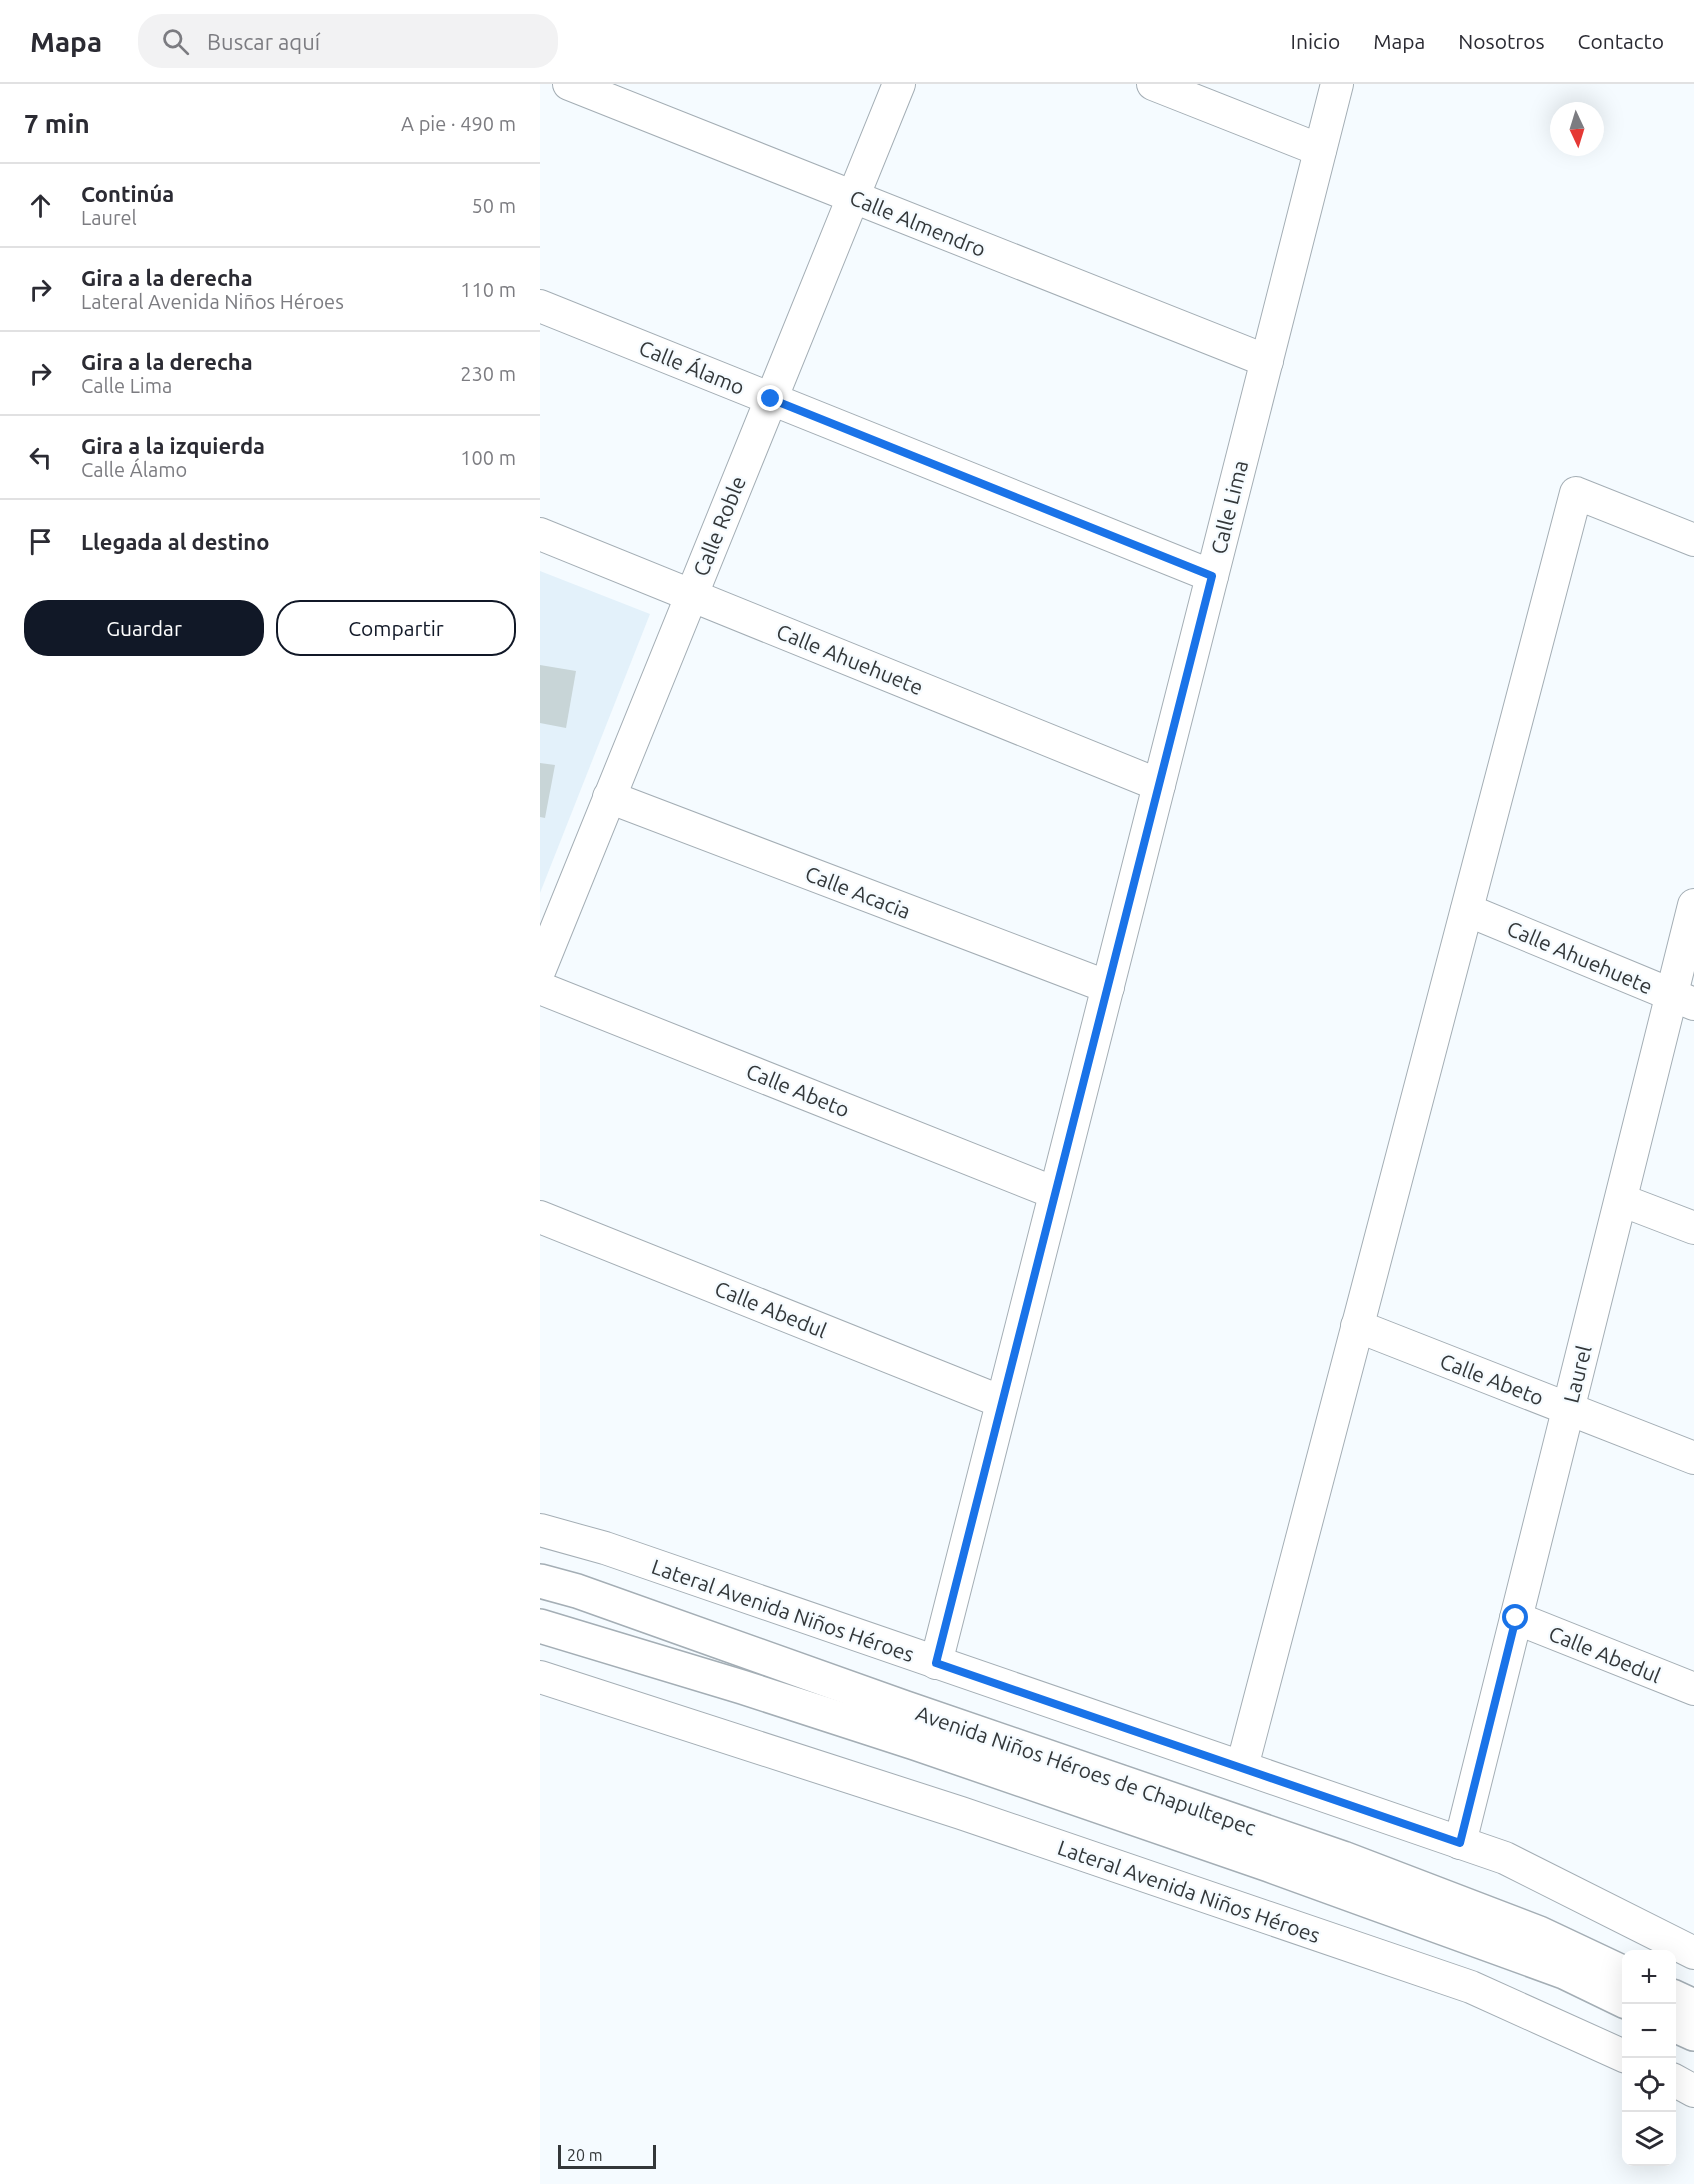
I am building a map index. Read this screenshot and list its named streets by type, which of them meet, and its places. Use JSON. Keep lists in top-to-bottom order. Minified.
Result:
{"streets":{"main road":["Avenida Niños Héroes de Chapultepec"],"street":["Calle Almendro","Calle Álamo","Calle Lima","Calle Roble","Calle Ahuehuete","Calle Acacia","Calle Abeto","Calle Abedul","Laurel","Lateral Avenida Niños Héroes"]},"crossings":[["Calle Almendro","Calle Lima"],["Calle Almendro","Calle Roble"],["Calle Álamo","Calle Lima"],["Calle Álamo","Calle Roble"],["Calle Lima","Calle Ahuehuete"],["Calle Lima","Calle Acacia"],["Calle Lima","Calle Abeto"],["Calle Lima","Calle Abedul"],["Calle Lima","Lateral Avenida Niños Héroes"],["Calle Roble","Calle Ahuehuete"],["Calle Roble","Calle Acacia"],["Calle Ahuehuete","Laurel"],["Calle Abeto","Laurel"],["Calle Abedul","Laurel"],["Laurel","Lateral Avenida Niños Héroes"]],"scale_bar":"20 m","north":"bottom","page":{"header":"Mapa","search":"Buscar aquí","nav":["Inicio","Mapa","Nosotros","Contacto"],"heading":["7 min","A pie · 490 m"],"list":[["Continúa","Laurel","50 m"],["Gira a la derecha","Lateral Avenida Niños Héroes","110 m"],["Gira a la derecha","Calle Lima","230 m"],["Gira a la izquierda","Calle Álamo","100 m"],"Llegada al destino"],"buttons":["Guardar","Compartir"],"map_buttons":["+","−"],"scale":"20 m"}}
